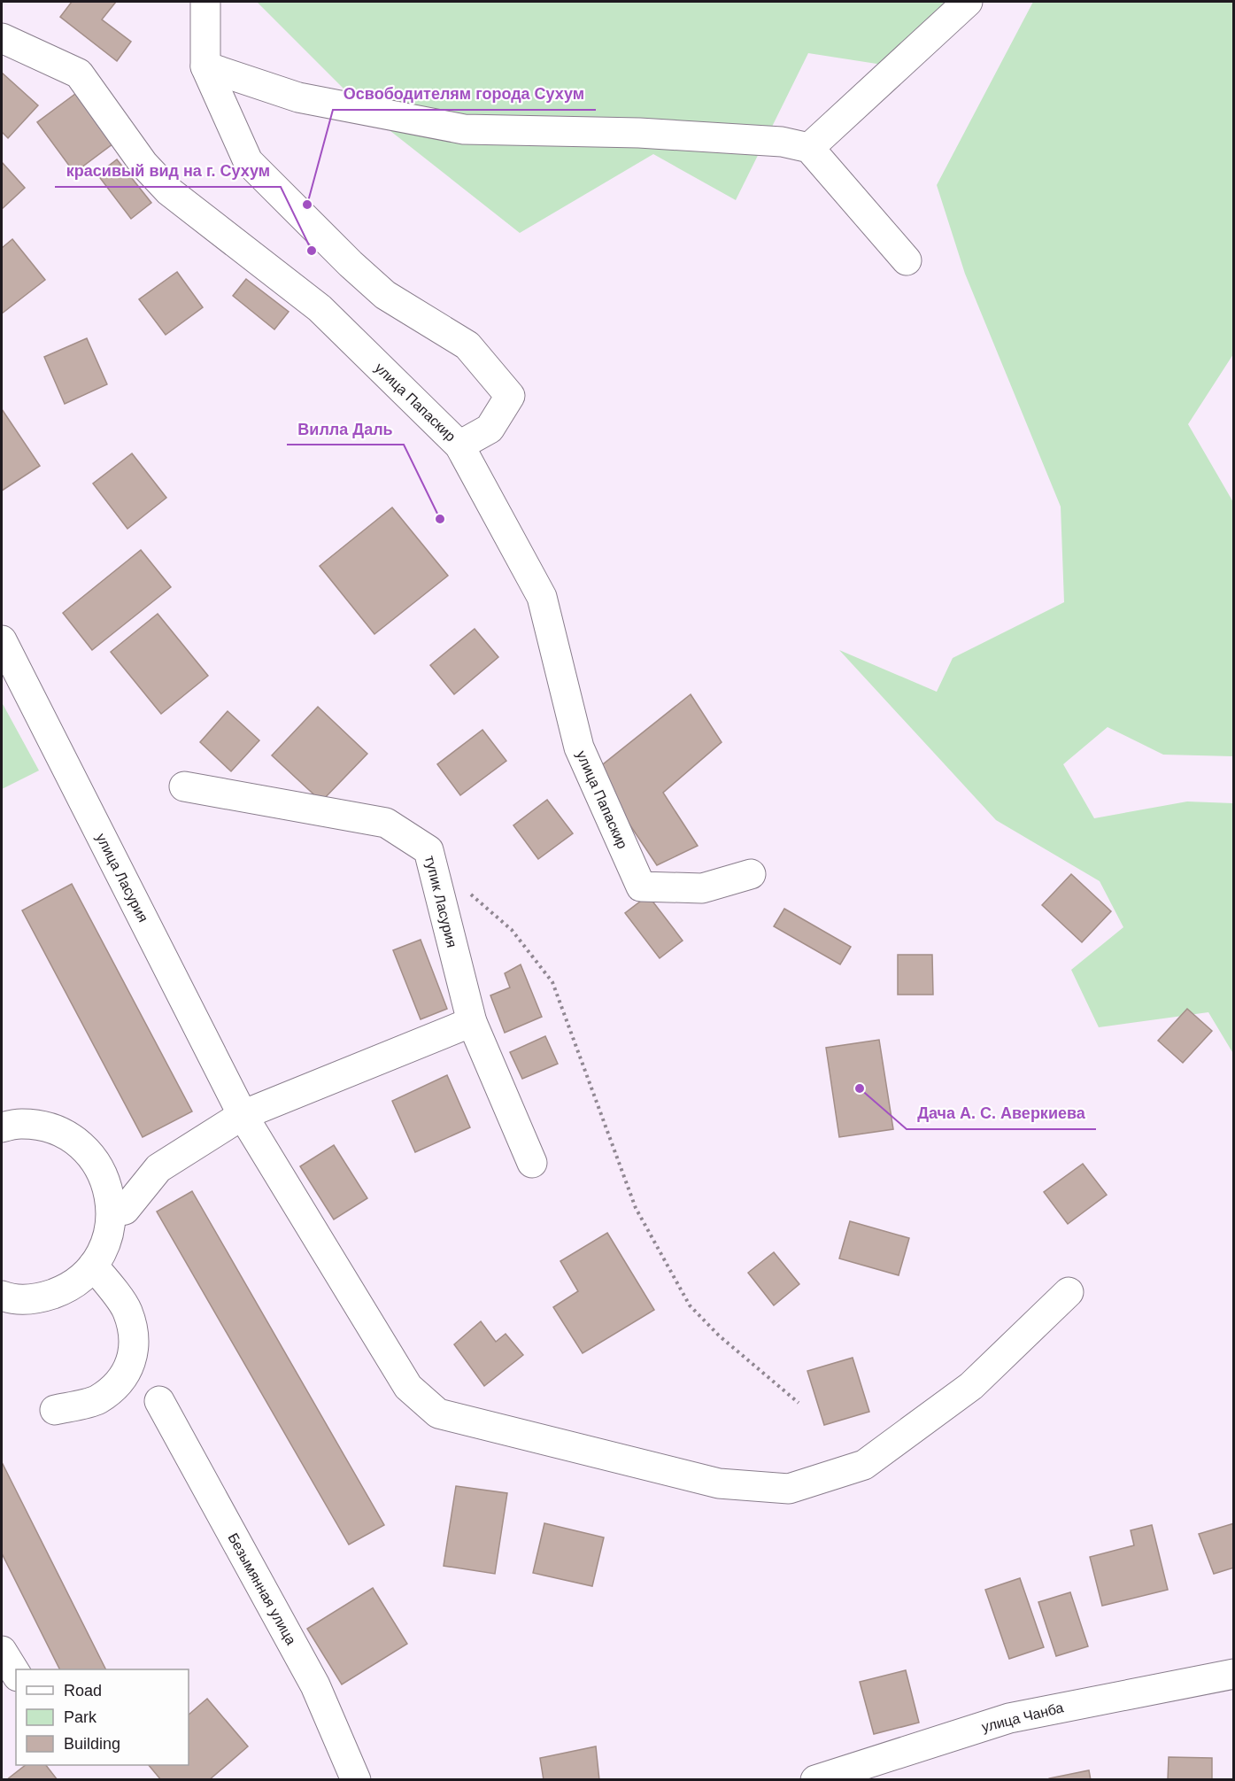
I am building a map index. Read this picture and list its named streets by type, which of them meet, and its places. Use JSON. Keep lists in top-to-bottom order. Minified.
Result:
{"streets":{"street":["улица Папаскир","улица Ласурия","тупик Ласурия","Безымянная улица","улица Чанба"]},"places":["Освободителям города Сухум","красивый вид на г. Сухум","Вилла Даль","Дача А. С. Аверкиева"],"legend":["Road","Park","Building"]}
